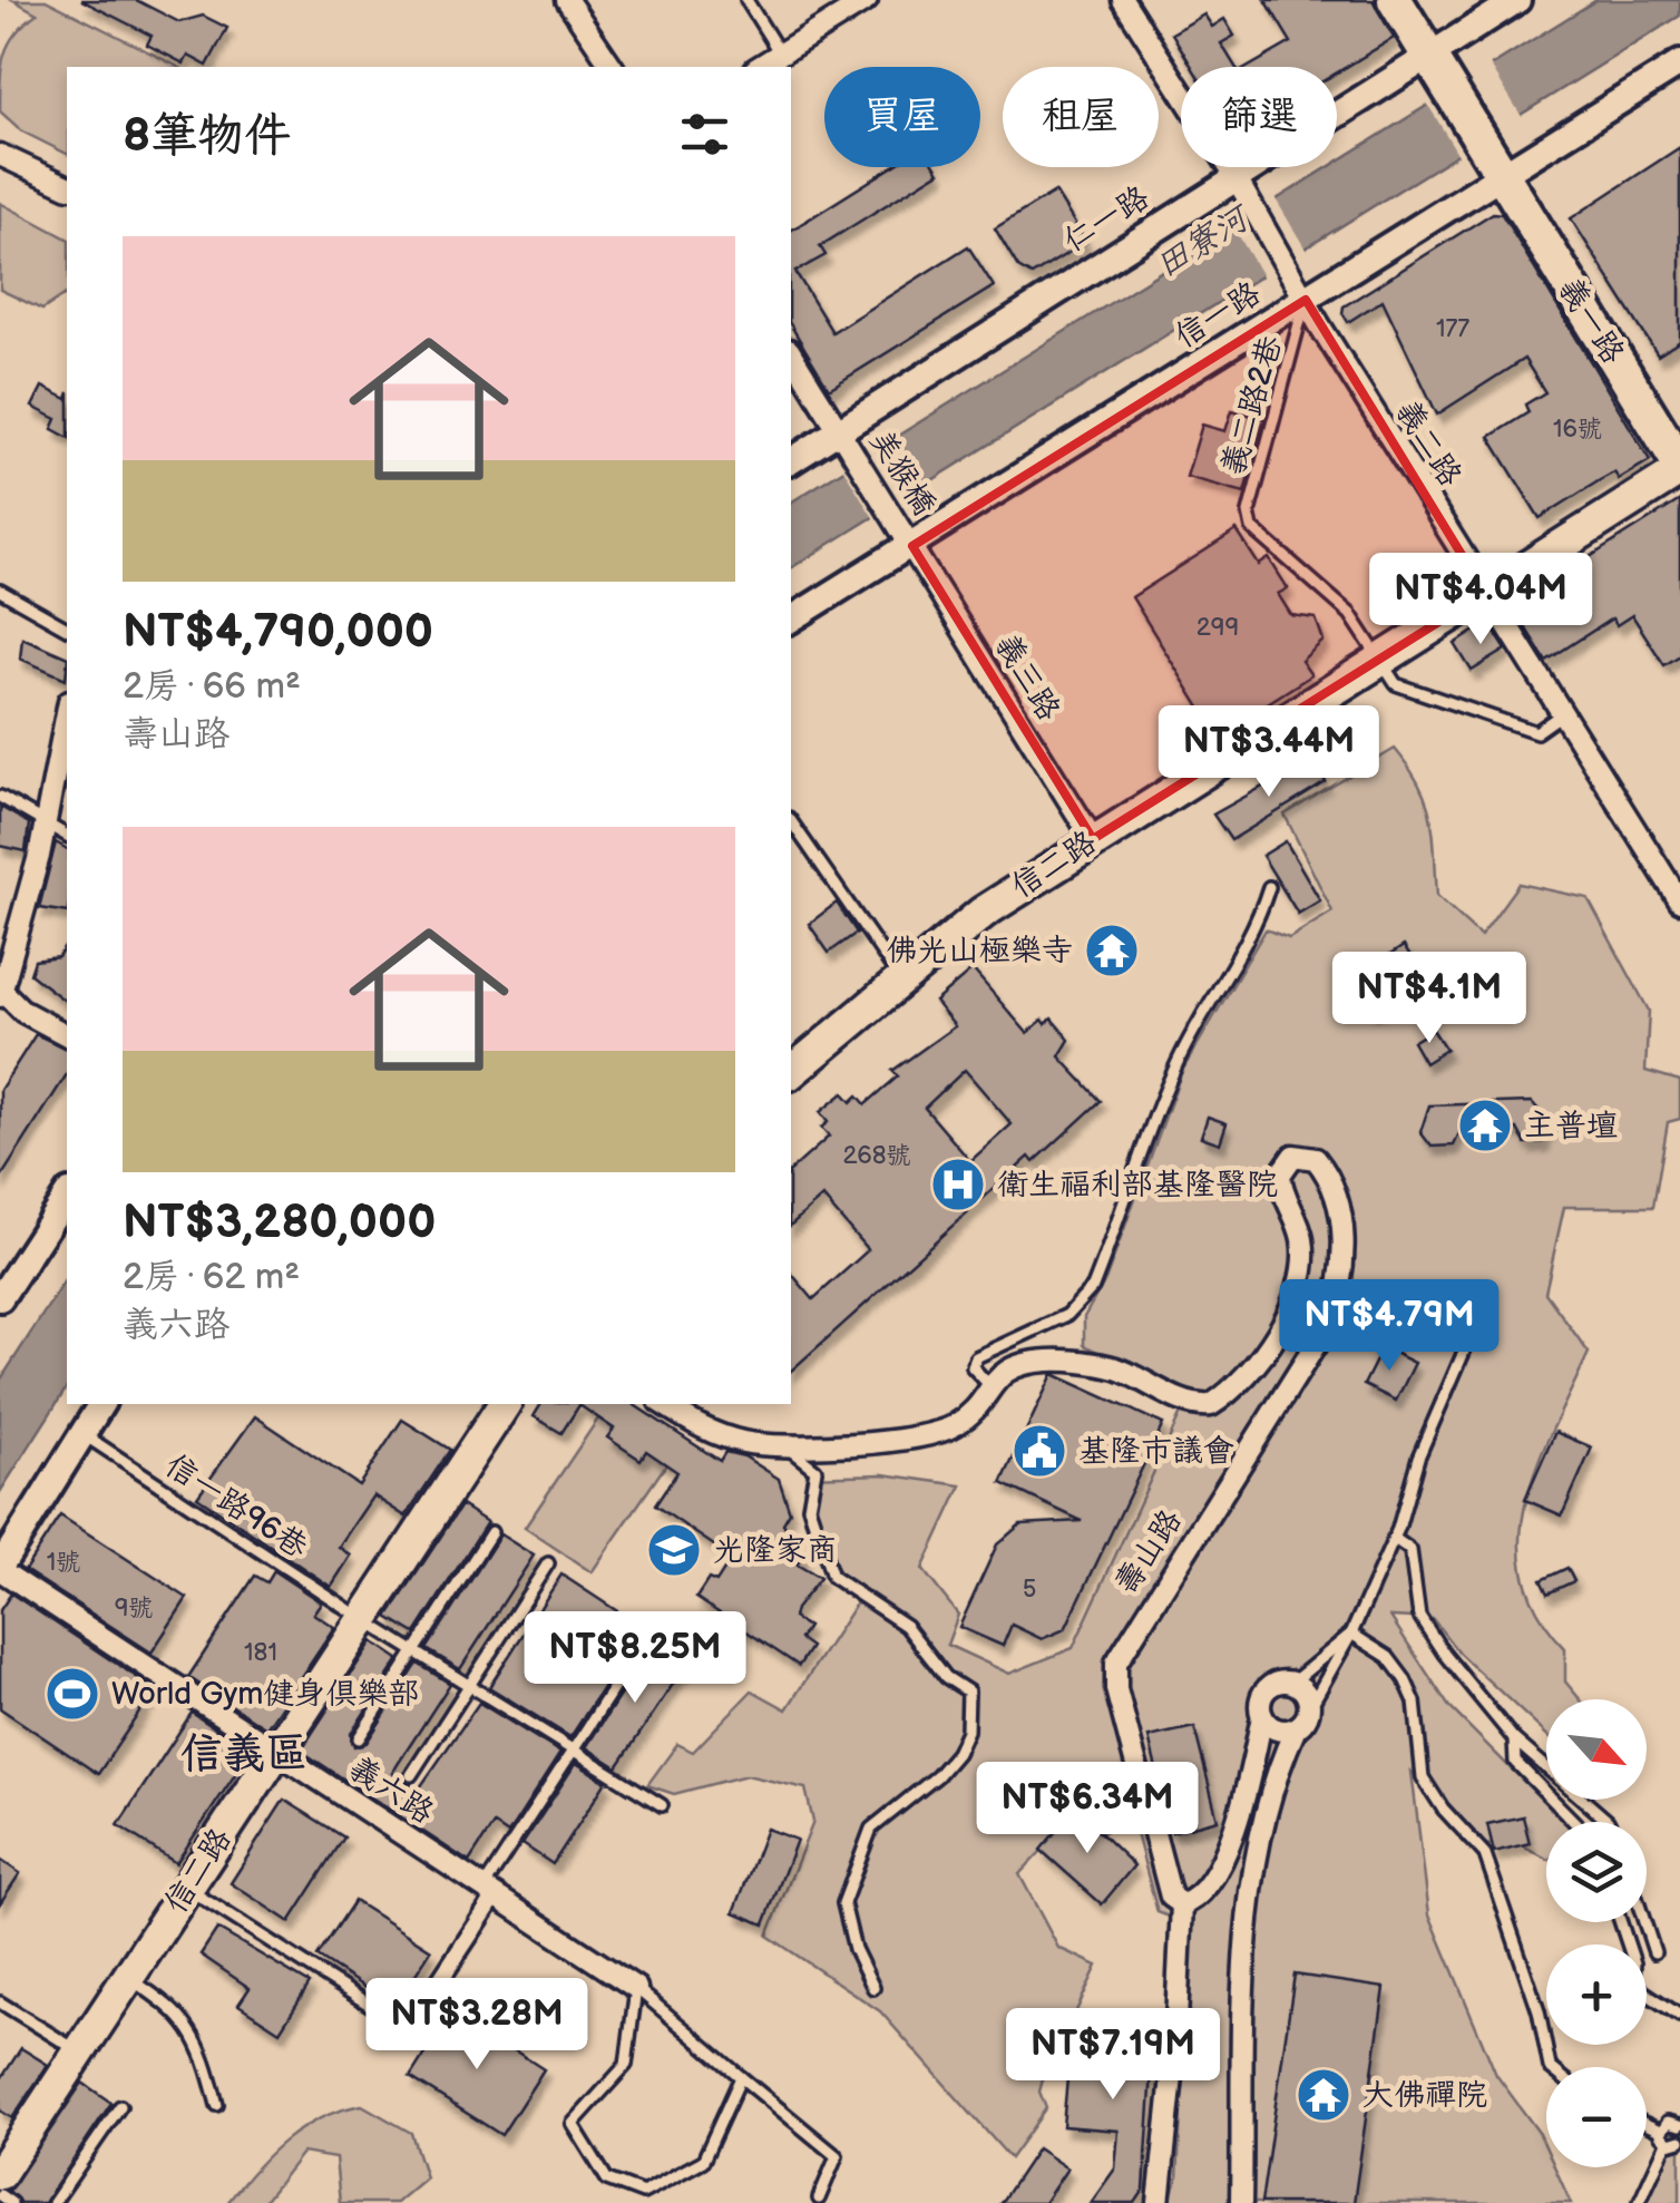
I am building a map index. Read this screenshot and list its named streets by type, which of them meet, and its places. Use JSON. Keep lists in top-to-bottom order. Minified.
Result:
{"streets":{"main road":["義一路","信二路"],"street":["仁一路","信一路","義二路","美猴橋","義三路","壽山路","義六路"],"lane":["義二路2巷","信一路96巷"]},"crossings":[["仁一路","義二路"],["仁一路","美猴橋"],["信一路","義一路"],["信一路","義二路2巷"],["信一路","義二路"],["信一路","美猴橋"],["信一路","義三路"],["義一路","信二路"],["義二路2巷","義二路"],["義二路2巷","信二路"],["義二路","信二路"],["美猴橋","義三路"],["義三路","信二路"],["信二路","信一路96巷"],["信二路","義六路"]],"districts":["信義區"],"water":["田寮河"],"places":{"temple":["佛光山極樂寺","主普壇","大佛禪院"],"hospital":["衛生福利部基隆醫院"],"public building":["基隆市議會"],"school or university":["光隆家商"],"sports":["World Gym健身俱樂部"]},"house_numbers":["177","16號","299","268號","1號","5","9號","181"],"north":"bottom right","page":{"chip":["買屋","租屋","篩選"],"heading":"8筆物件","list":[{"name":"NT$4,790,000","note":"2房 · 66 m² · 壽山路"},{"name":"NT$3,280,000","note":"2房 · 62 m² · 義六路"}],"price":["NT$4.04M","NT$3.44M","NT$4.1M","NT$4.79M","NT$8.25M","NT$6.34M","NT$3.28M","NT$7.19M"],"map_buttons":["+","−"]}}
